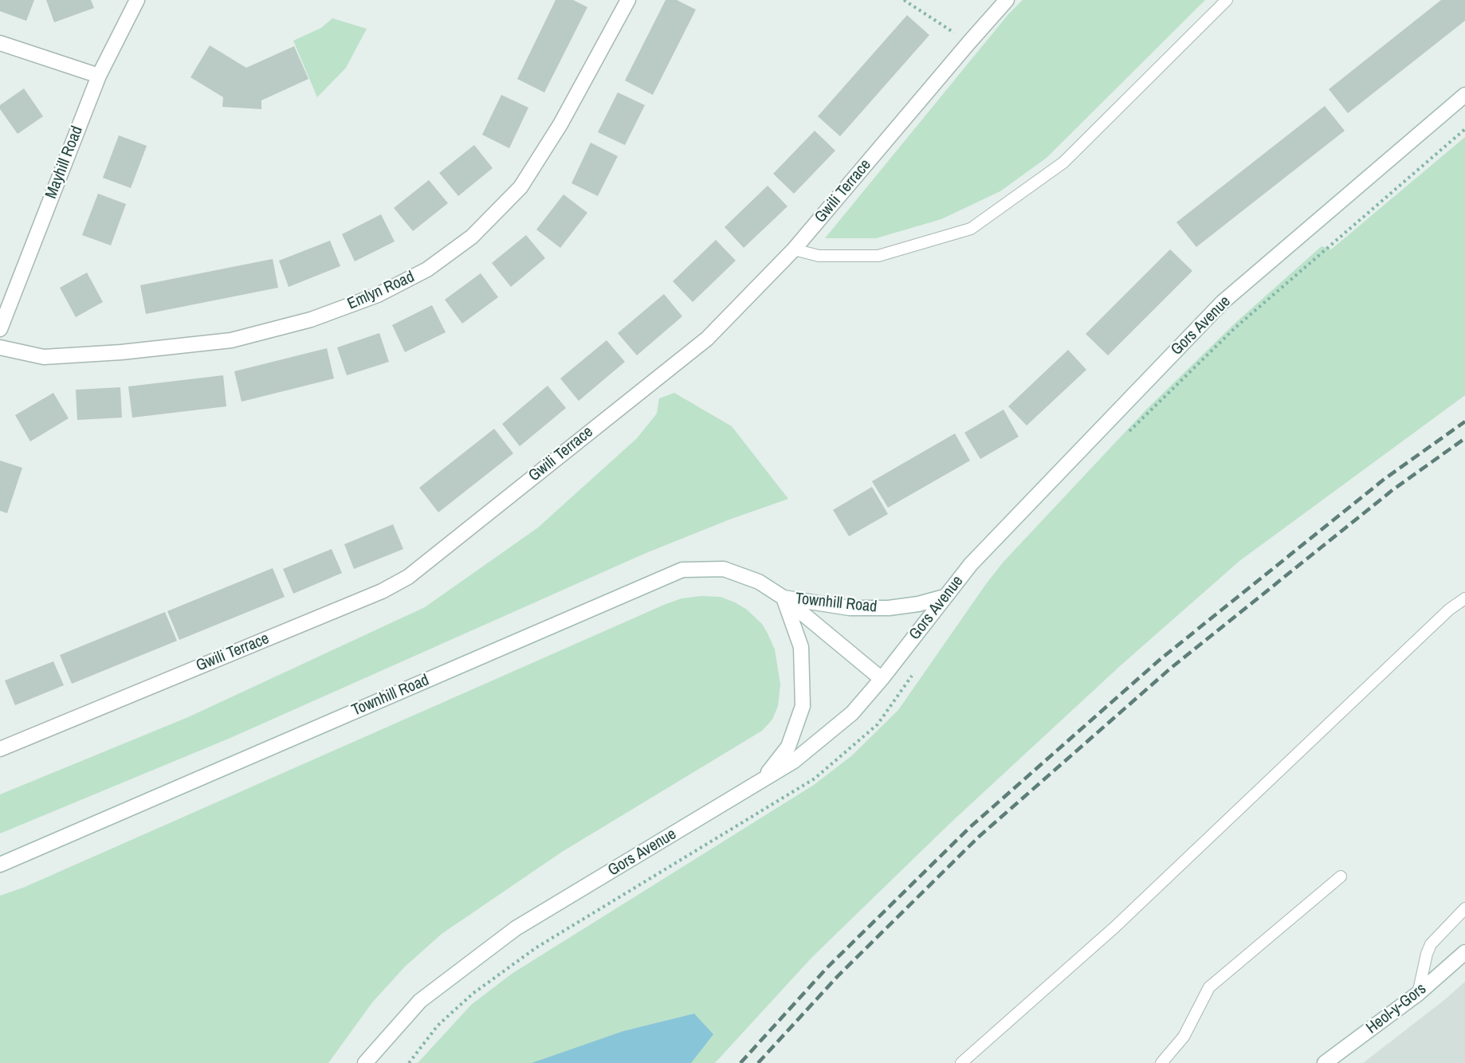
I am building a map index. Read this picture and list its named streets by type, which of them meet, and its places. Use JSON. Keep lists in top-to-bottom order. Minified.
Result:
{"streets":{"street":["Mayhill Road","Gwili Terrace","Emlyn Road","Gors Avenue","Townhill Road","Heol-y-Gors"]},"crossings":[["Gors Avenue","Townhill Road"]]}
